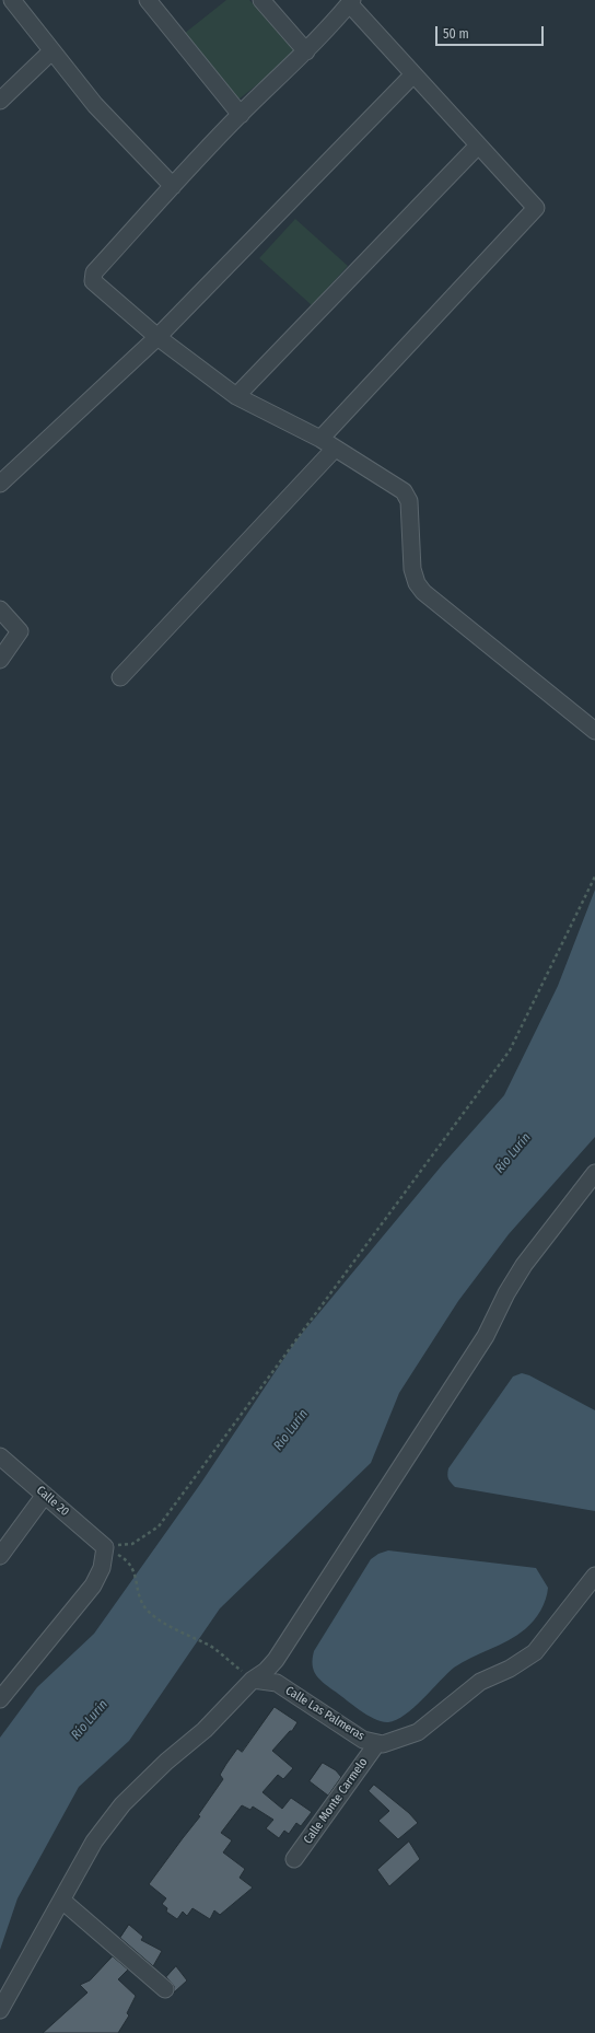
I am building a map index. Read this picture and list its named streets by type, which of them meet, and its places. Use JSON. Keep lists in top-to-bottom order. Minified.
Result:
{"streets":{"street":["Calle 20","Calle Las Palmeras","Calle Monte Carmelo"]},"crossings":[["Calle Las Palmeras","Calle Monte Carmelo"]],"water":["Río Lurín"],"scale_bar":"50 m"}
